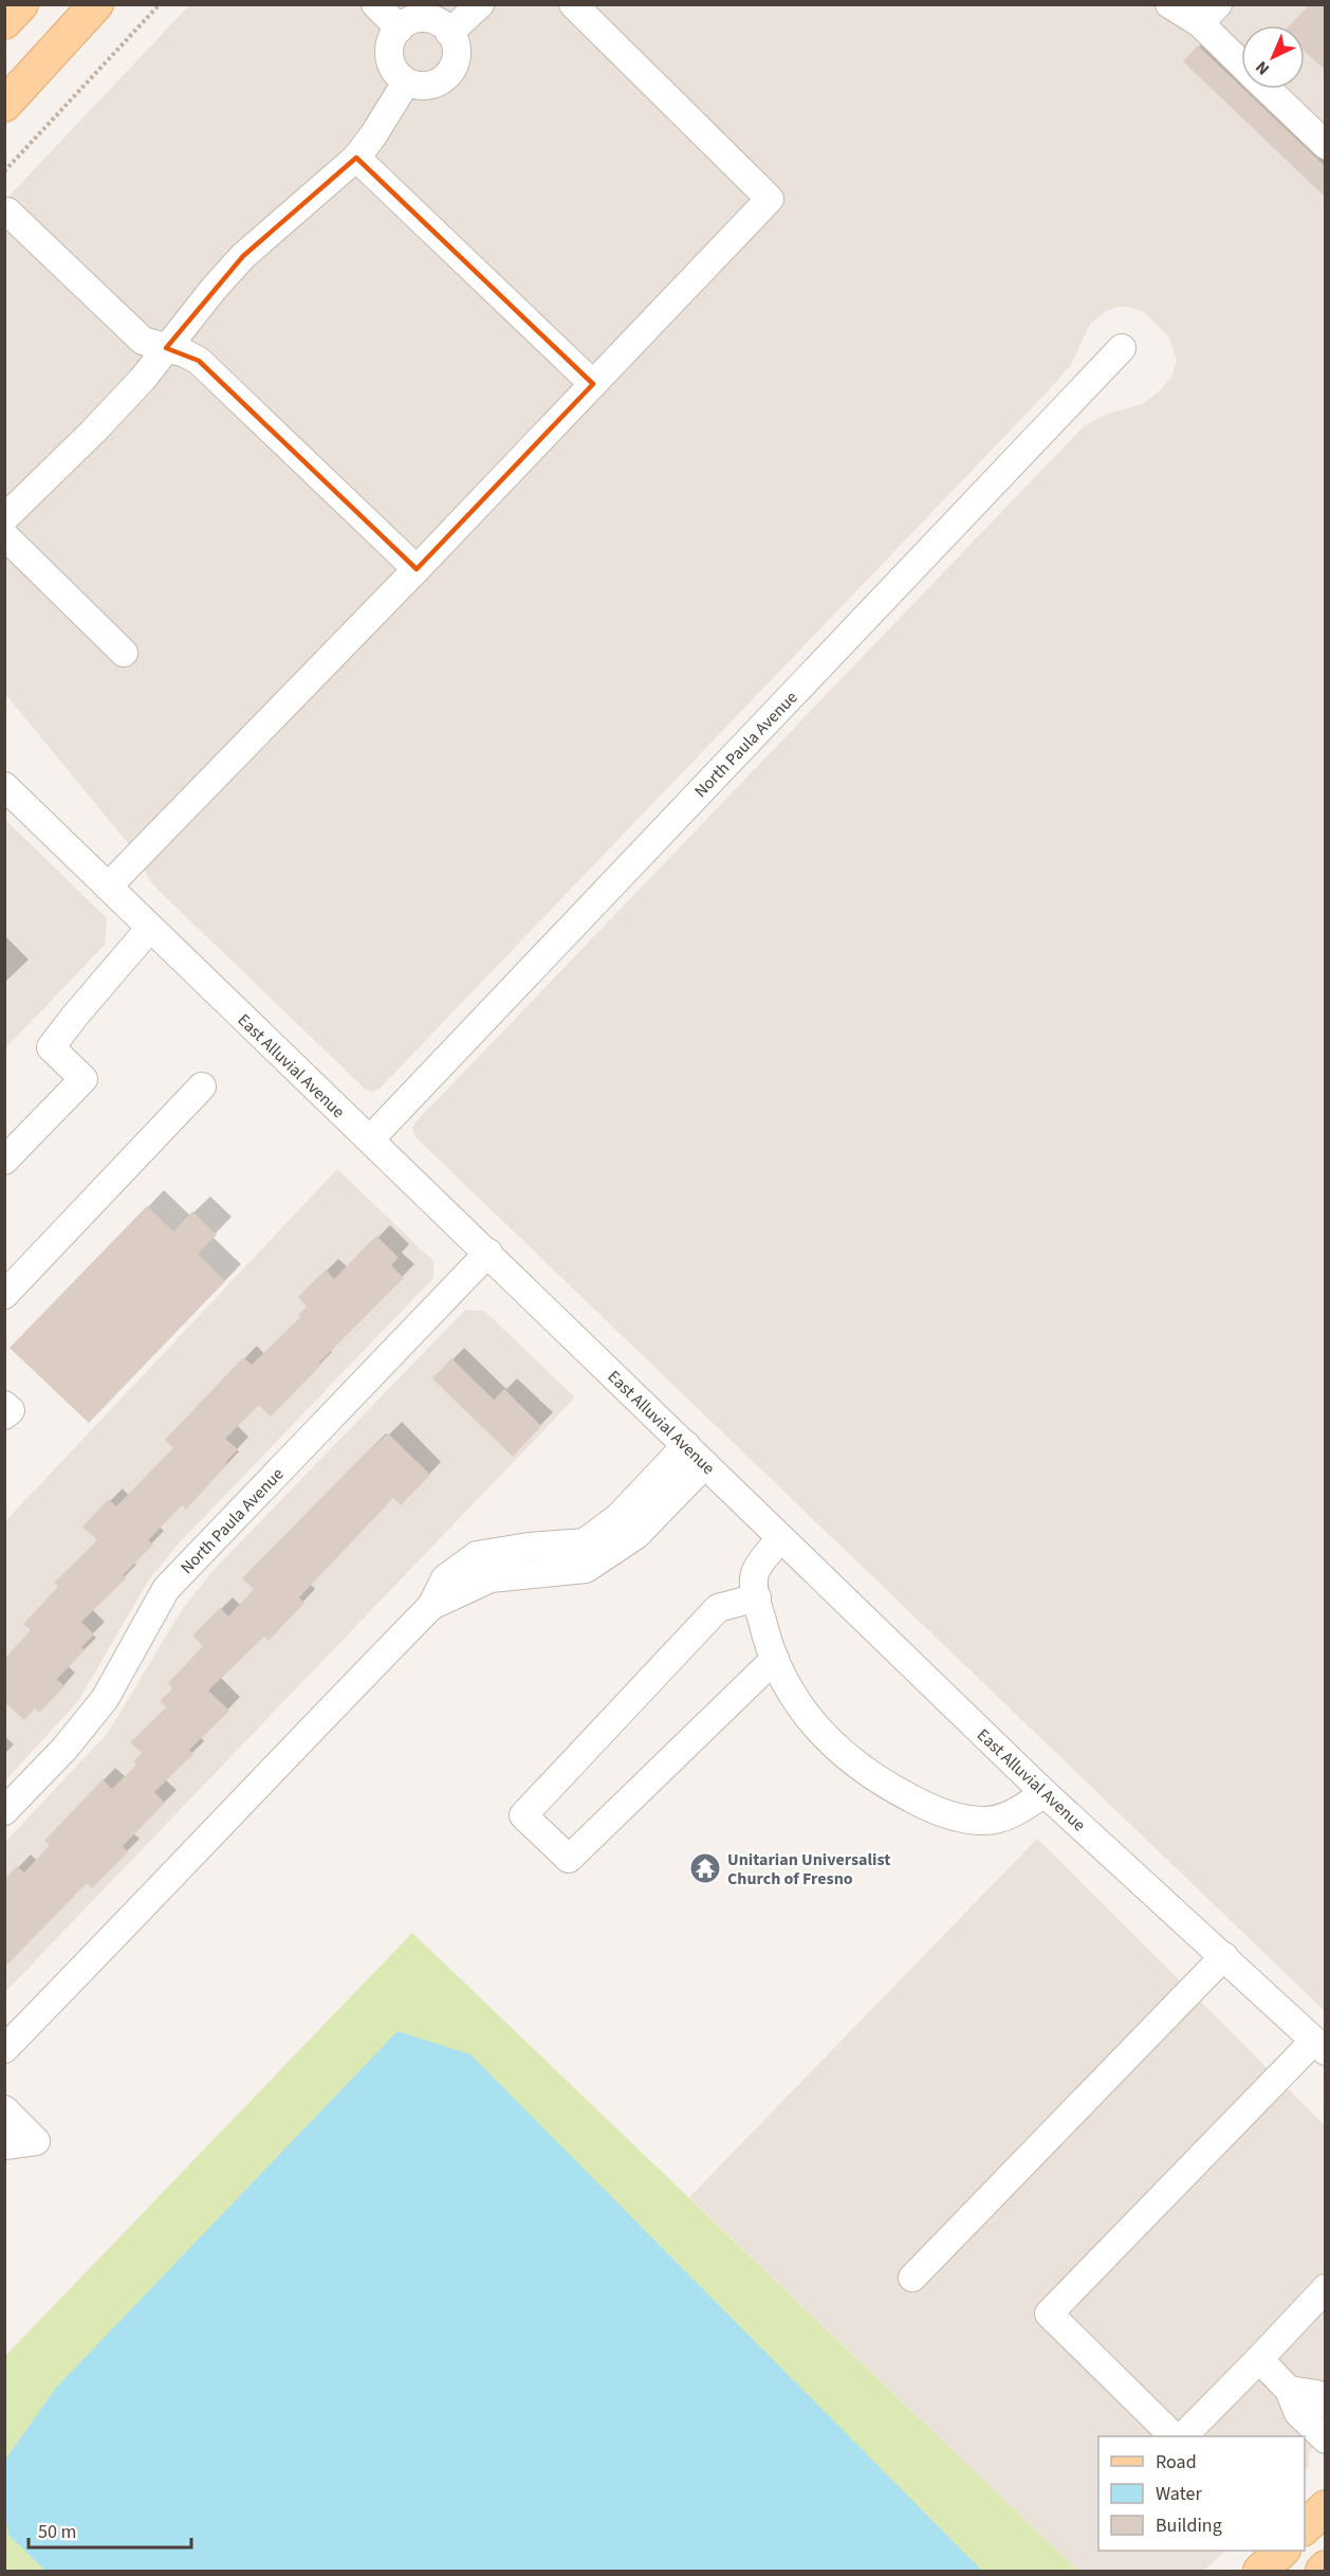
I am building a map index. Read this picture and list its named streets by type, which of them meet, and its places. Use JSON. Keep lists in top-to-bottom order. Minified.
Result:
{"streets":{"street":["North Paula Avenue","East Alluvial Avenue"]},"crossings":[["North Paula Avenue","East Alluvial Avenue"]],"places":{"temple":["Unitarian Universalist Church of Fresno"]},"legend":["Road","Water","Building"],"scale_bar":"50 m","north":"bottom left"}
